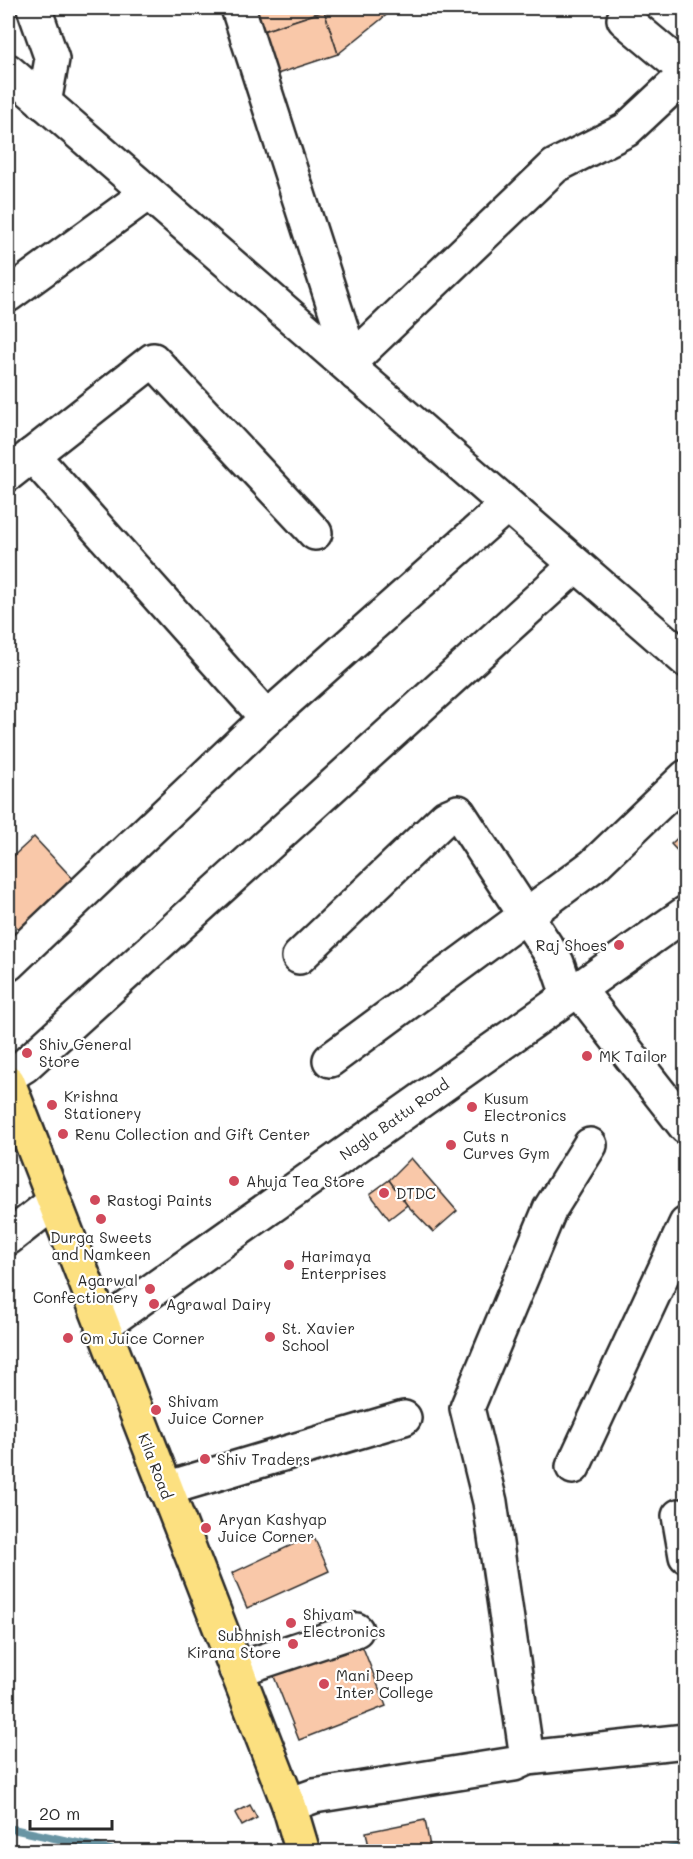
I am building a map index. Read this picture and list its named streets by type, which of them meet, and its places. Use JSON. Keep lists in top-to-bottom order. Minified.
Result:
{"streets":{"main road":["Kila Road"],"street":["Nagla Battu Road"]},"crossings":[["Nagla Battu Road","Kila Road"]],"places":["Raj Shoes","Shiv General Store","MK Tailor","Krishna Stationery","Kusum Electronics","Renu Collection and Gift Center","Cuts n Curves Gym","Ahuja Tea Store","DTDC","Rastogi Paints","Durga Sweets and Namkeen","Harimaya Enterprises","Agarwal Confectionery","Agrawal Dairy","St. Xavier School","Om Juice Corner","Shivam Juice Corner","Shiv Traders","Aryan Kashyap Juice Corner","Shivam Electronics","Subhnish Kirana Store","Mani Deep Inter College"],"scale_bar":"20 m"}
